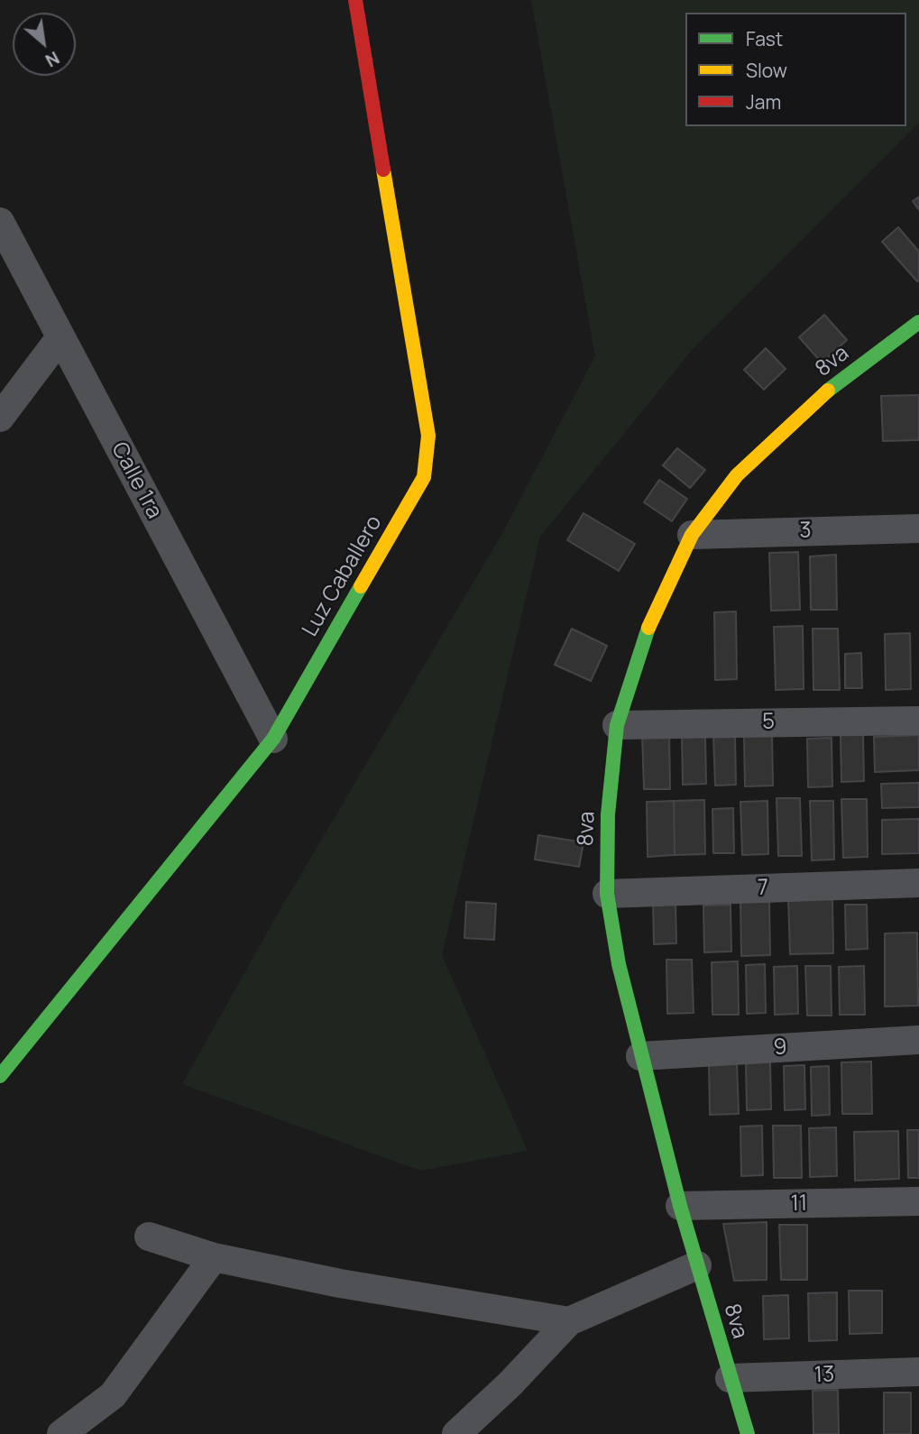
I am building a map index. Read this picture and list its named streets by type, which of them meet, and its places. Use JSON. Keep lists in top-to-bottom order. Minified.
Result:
{"streets":{"street":["8va","Calle 1ra","3","Luz Caballero","5","7","9","11","13"]},"crossings":[["8va","3"],["8va","5"],["8va","7"],["8va","9"],["8va","11"],["8va","13"],["Calle 1ra","Luz Caballero"]],"legend":["Fast","Slow","Jam"],"north":"bottom right"}
